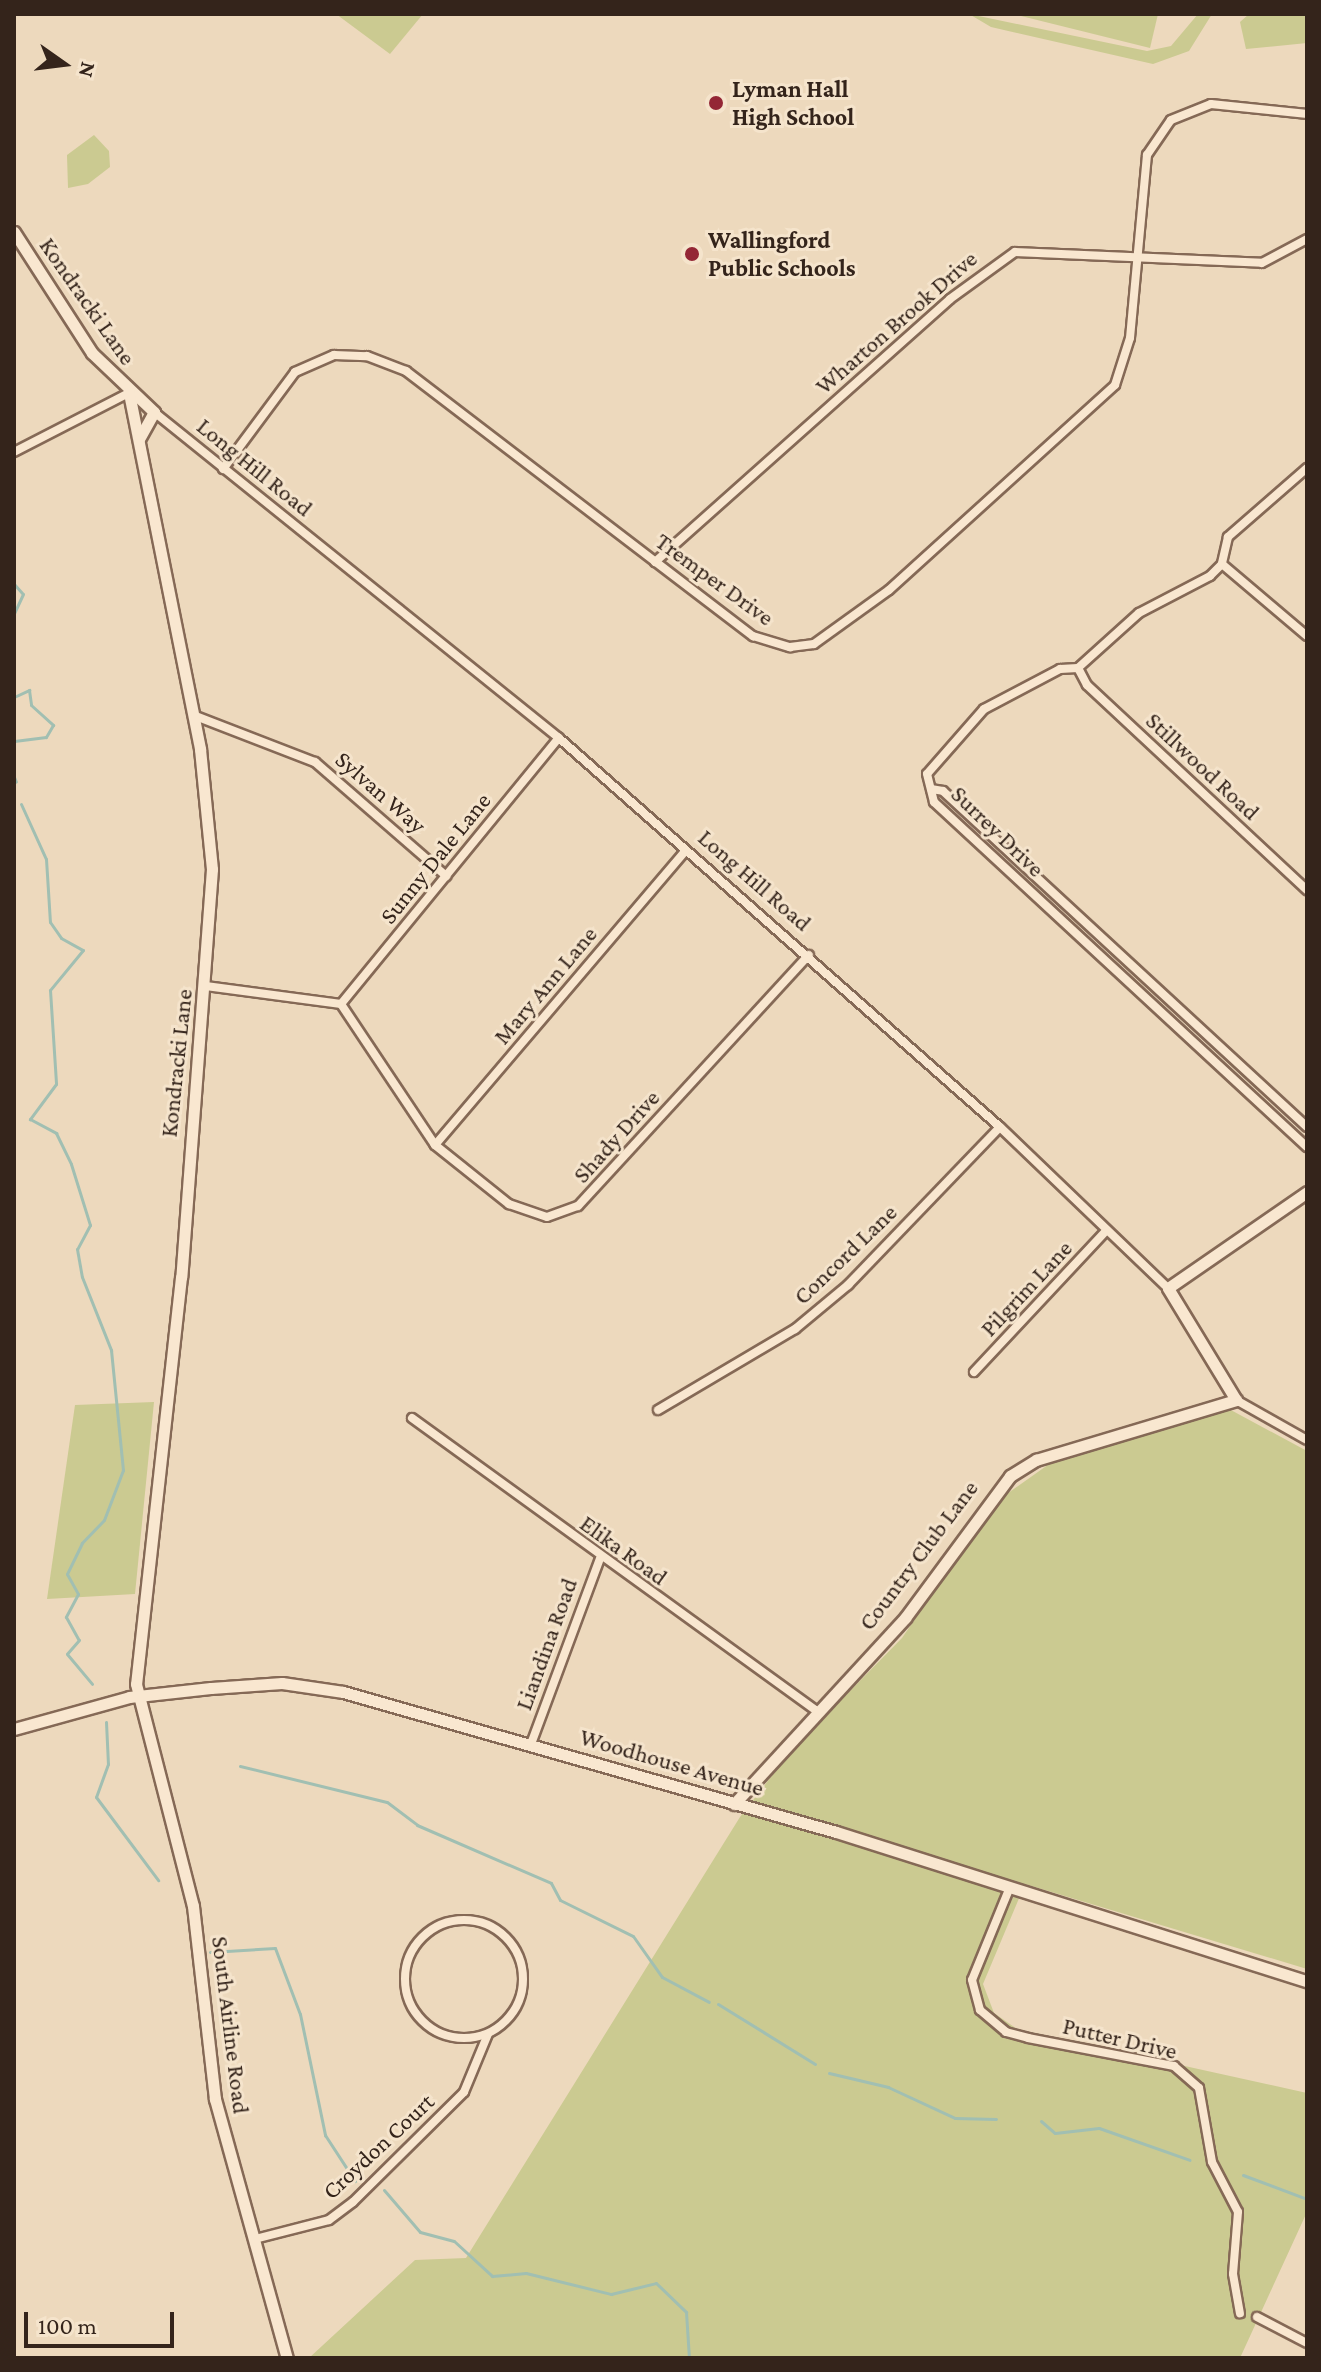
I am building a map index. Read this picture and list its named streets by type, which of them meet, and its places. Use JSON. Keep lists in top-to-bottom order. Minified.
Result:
{"streets":{"main road":["Kondracki Lane","Long Hill Road","Country Club Lane","Woodhouse Avenue","South Airline Road"],"street":["Wharton Brook Drive","Tremper Drive","Stillwood Road","Sylvan Way","Surrey Drive","Sunny Dale Lane","Mary Ann Lane","Shady Drive","Concord Lane","Pilgrim Lane","Elika Road","Liandina Road","Putter Drive","Croydon Court"]},"crossings":[["Kondracki Lane","Long Hill Road"],["Kondracki Lane","Sylvan Way"],["Kondracki Lane","Woodhouse Avenue"],["Kondracki Lane","South Airline Road"],["Wharton Brook Drive","Tremper Drive"],["Long Hill Road","Tremper Drive"],["Long Hill Road","Sunny Dale Lane"],["Long Hill Road","Mary Ann Lane"],["Long Hill Road","Shady Drive"],["Long Hill Road","Concord Lane"],["Long Hill Road","Pilgrim Lane"],["Long Hill Road","Country Club Lane"],["Sylvan Way","Sunny Dale Lane"],["Sunny Dale Lane","Shady Drive"],["Mary Ann Lane","Shady Drive"],["Elika Road","Country Club Lane"],["Elika Road","Liandina Road"],["Country Club Lane","Woodhouse Avenue"],["Liandina Road","Woodhouse Avenue"],["Woodhouse Avenue","South Airline Road"],["Woodhouse Avenue","Putter Drive"],["South Airline Road","Croydon Court"]],"places":["Lyman Hall High School","Wallingford Public Schools"],"scale_bar":"100 m","north":"right"}
